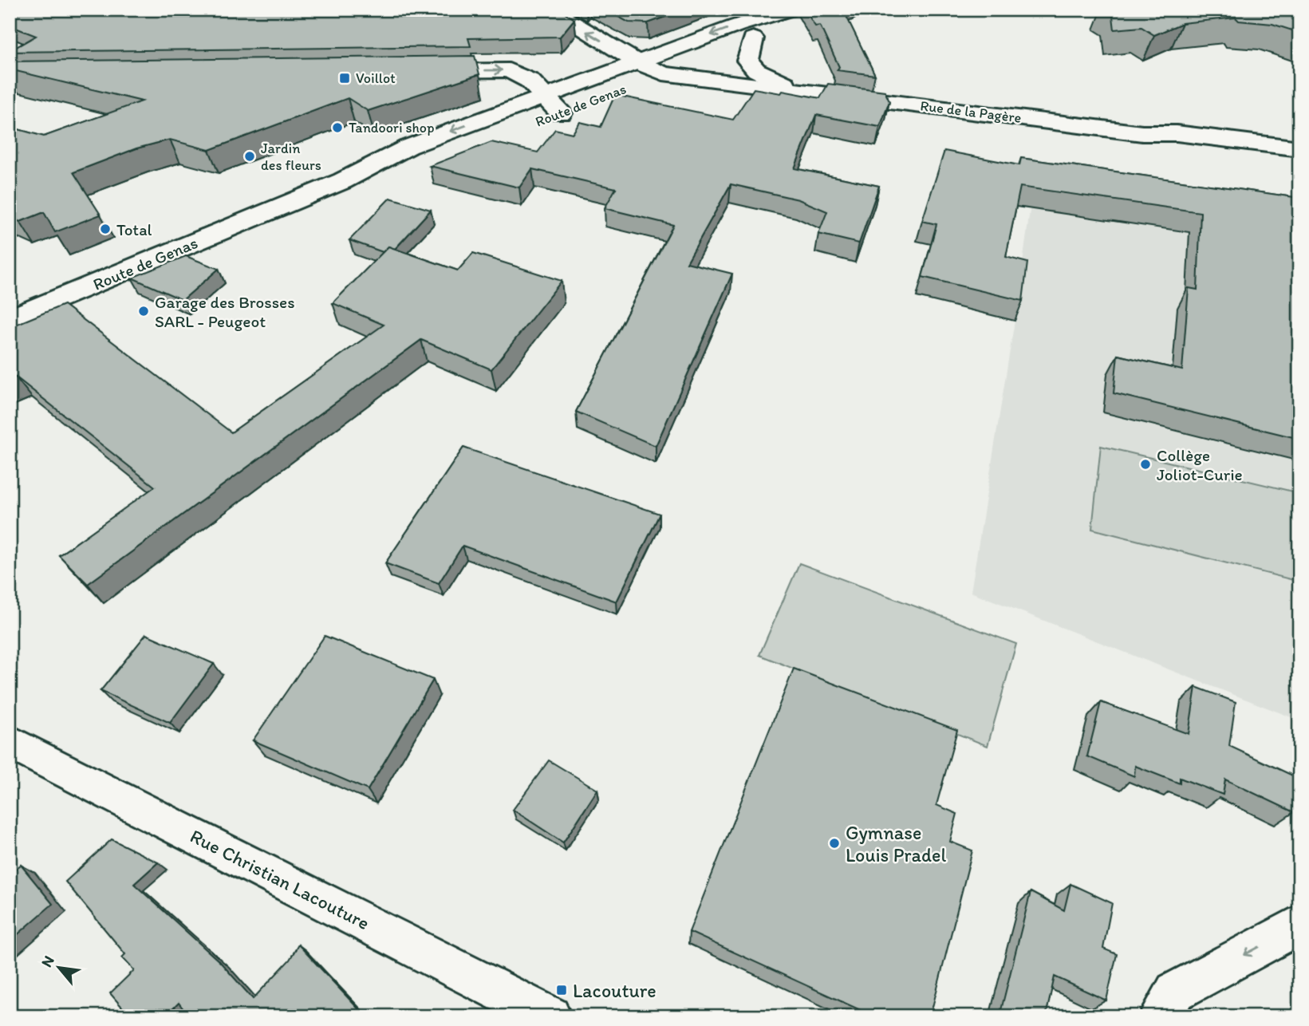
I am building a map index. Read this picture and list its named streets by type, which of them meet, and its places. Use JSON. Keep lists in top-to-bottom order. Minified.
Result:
{"streets":{"street":["Route de Genas","Rue de la Pagère","Rue Christian Lacouture"]},"crossings":[["Route de Genas","Rue de la Pagère"]],"places":{"transit":["Voillot","Lacouture"],"other":["Tandoori shop","Jardin des fleurs","Total","Garage des Brosses SARL - Peugeot","Collège Joliot-Curie","Gymnase Louis Pradel"]},"north":"top left"}
